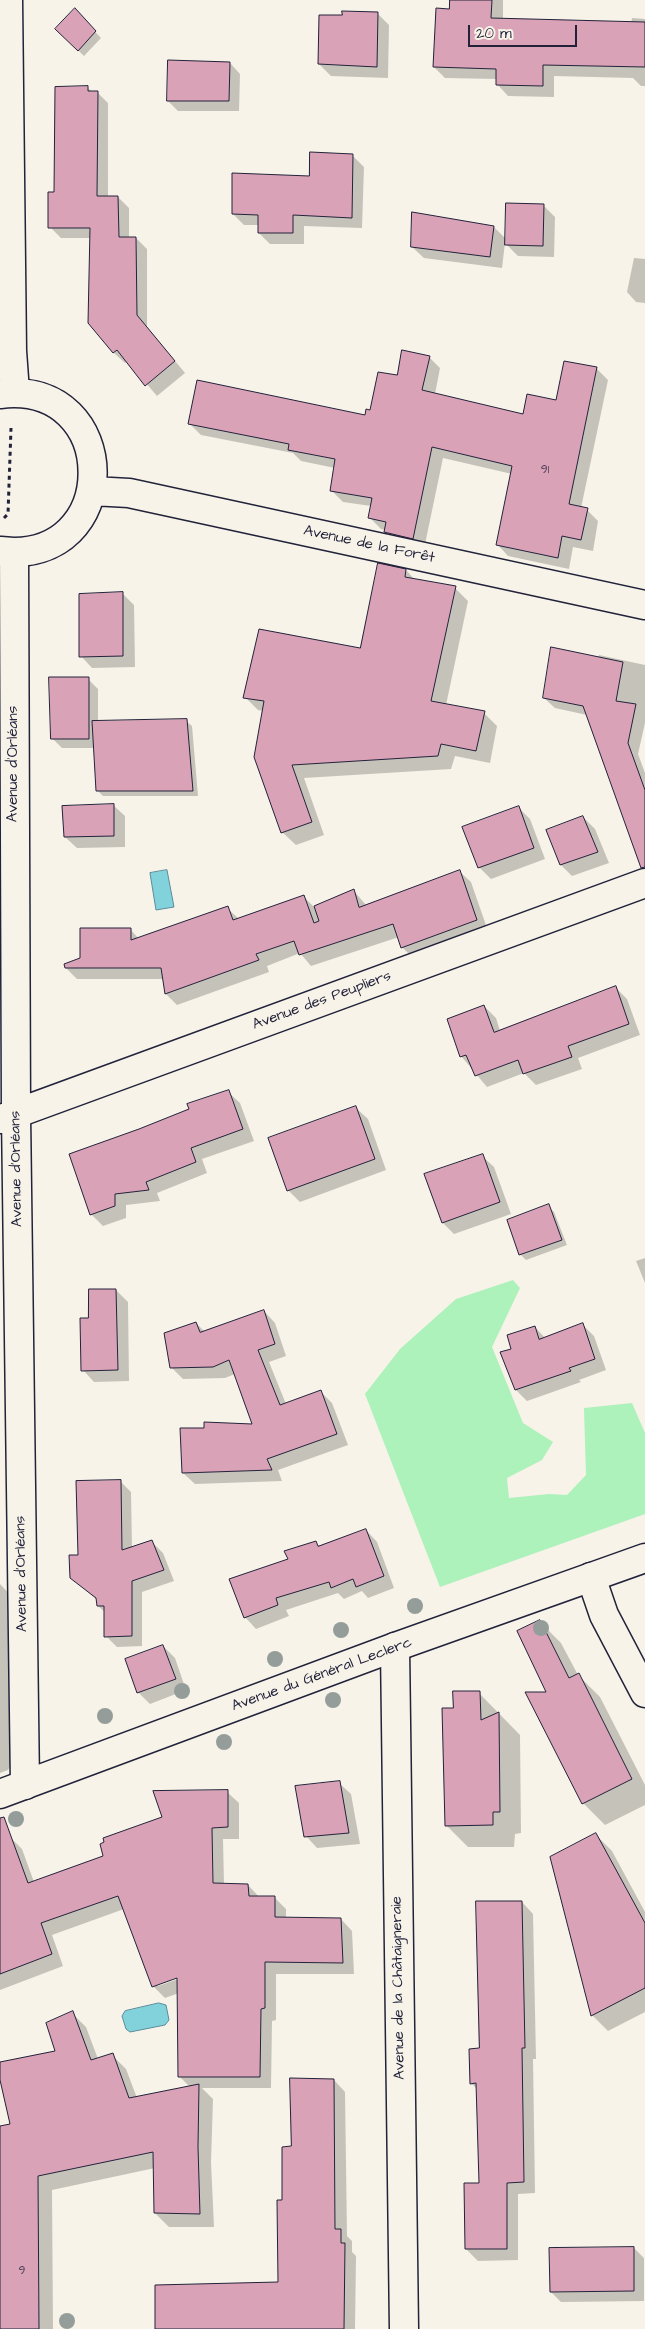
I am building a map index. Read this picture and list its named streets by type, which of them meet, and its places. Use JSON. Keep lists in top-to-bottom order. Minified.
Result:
{"streets":{"street":["Avenue de la Forêt","Avenue d'Orléans","Avenue des Peupliers","Avenue du Général Leclerc","Avenue de la Châtaigneraie"]},"crossings":[["Avenue d'Orléans","Avenue des Peupliers"],["Avenue d'Orléans","Avenue du Général Leclerc"],["Avenue du Général Leclerc","Avenue de la Châtaigneraie"]],"house_numbers":["91","9"],"scale_bar":"20 m"}
